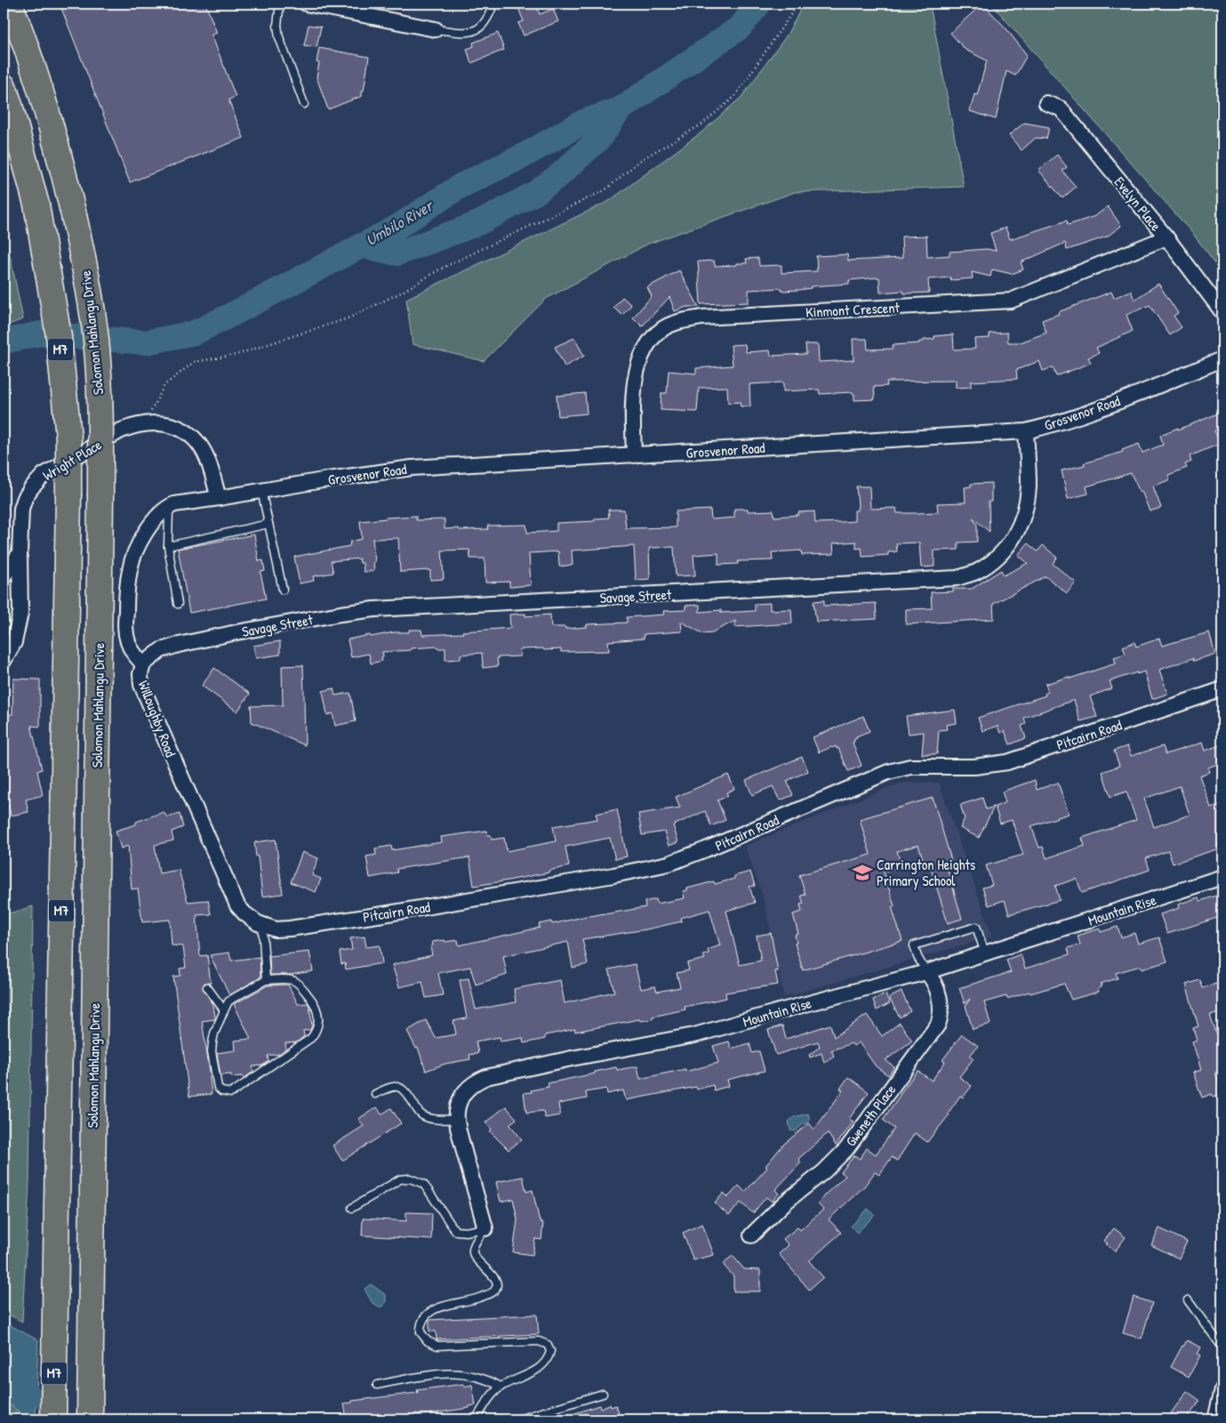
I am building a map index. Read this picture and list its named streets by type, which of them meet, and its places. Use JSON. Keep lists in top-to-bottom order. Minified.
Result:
{"streets":{"highway":["Solomon Mahlangu Drive","M7"],"street":["Evelyn Place","Kinmont Crescent","Grosvenor Road","Wright Place","Savage Street","Willoughby Road","Pitcairn Road","Mountain Rise","Gweneth Place"]},"crossings":[["Evelyn Place","Kinmont Crescent"],["Kinmont Crescent","Grosvenor Road"],["Grosvenor Road","Wright Place"],["Grosvenor Road","Savage Street"],["Savage Street","Willoughby Road"],["Willoughby Road","Pitcairn Road"],["Mountain Rise","Gweneth Place"]],"water":["Umbilo River"],"places":{"school or university":["Carrington Heights Primary School"]}}
